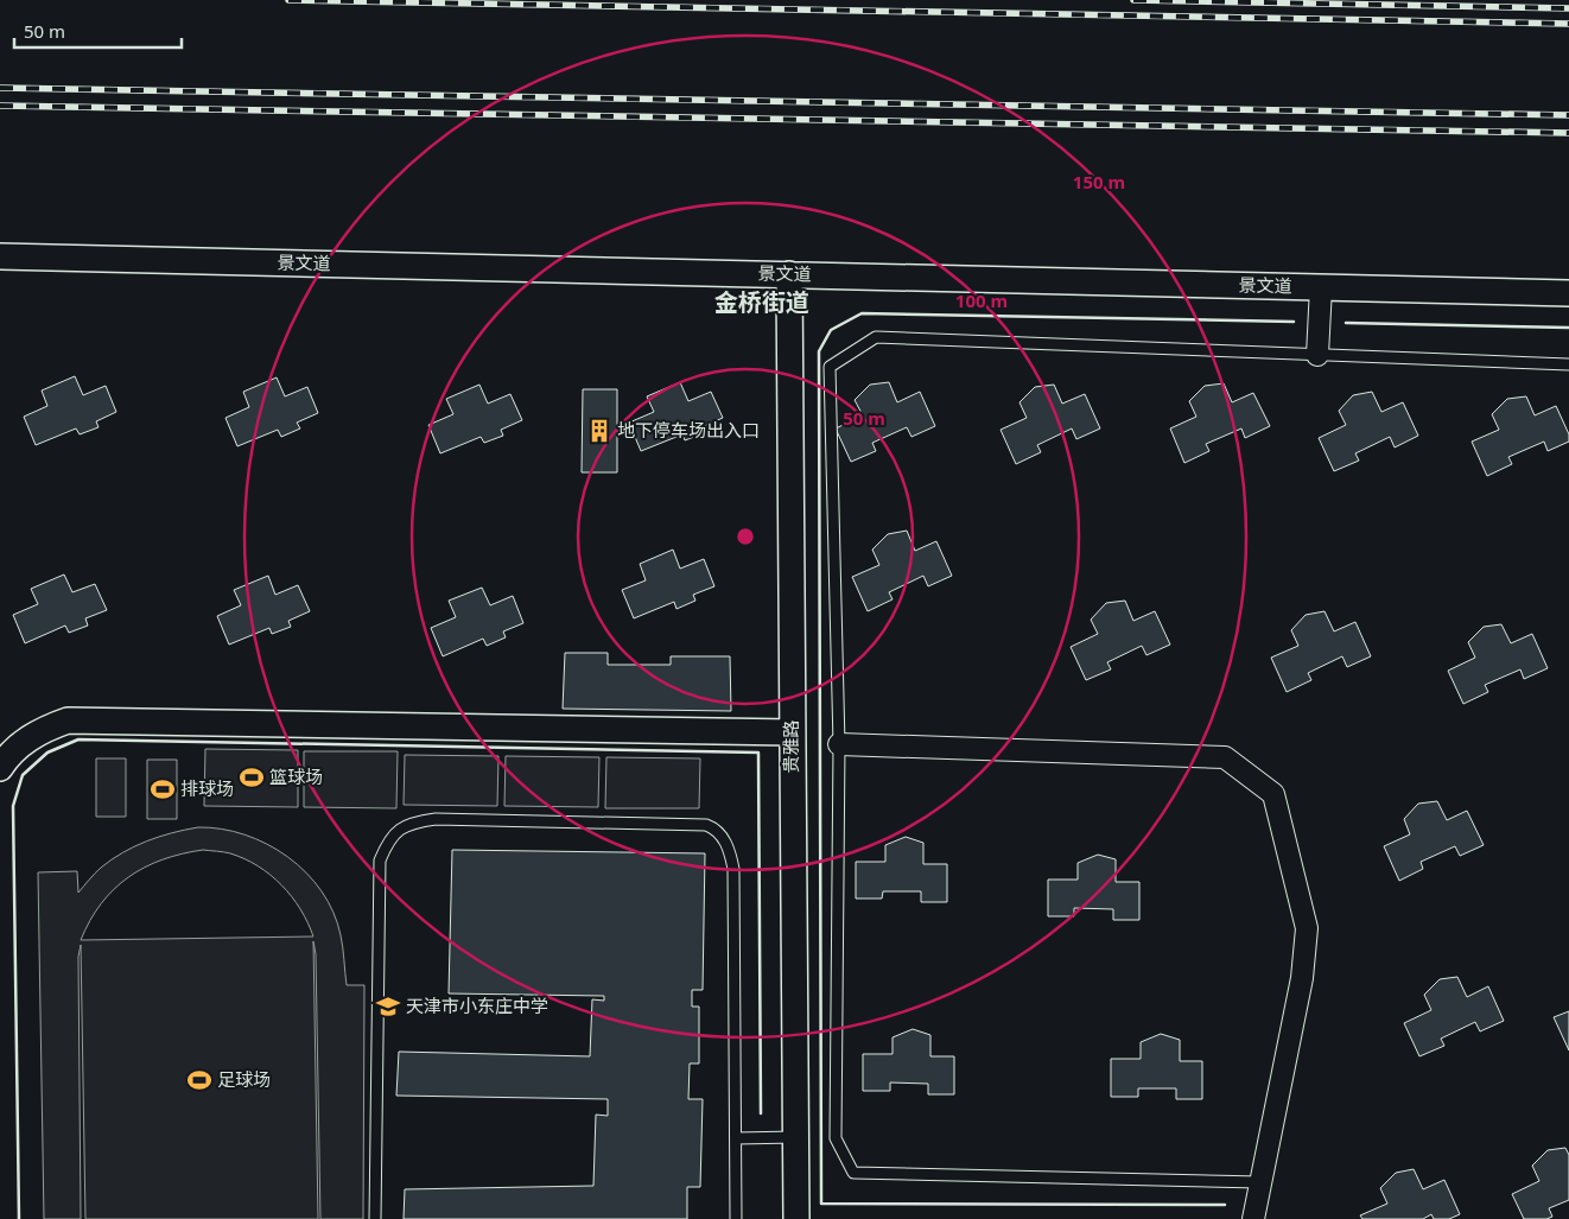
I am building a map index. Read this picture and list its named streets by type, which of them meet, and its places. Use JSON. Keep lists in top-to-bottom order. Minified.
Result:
{"streets":{"street":["景文道","贵雅路"]},"crossings":[["景文道","贵雅路"]],"districts":["金桥街道"],"places":{"building":["地下停车场出入口"],"sports":["篮球场","排球场","足球场"],"school or university":["天津市小东庄中学"]},"scale_bar":"50 m","rings":["150 m","100 m","50 m"]}
